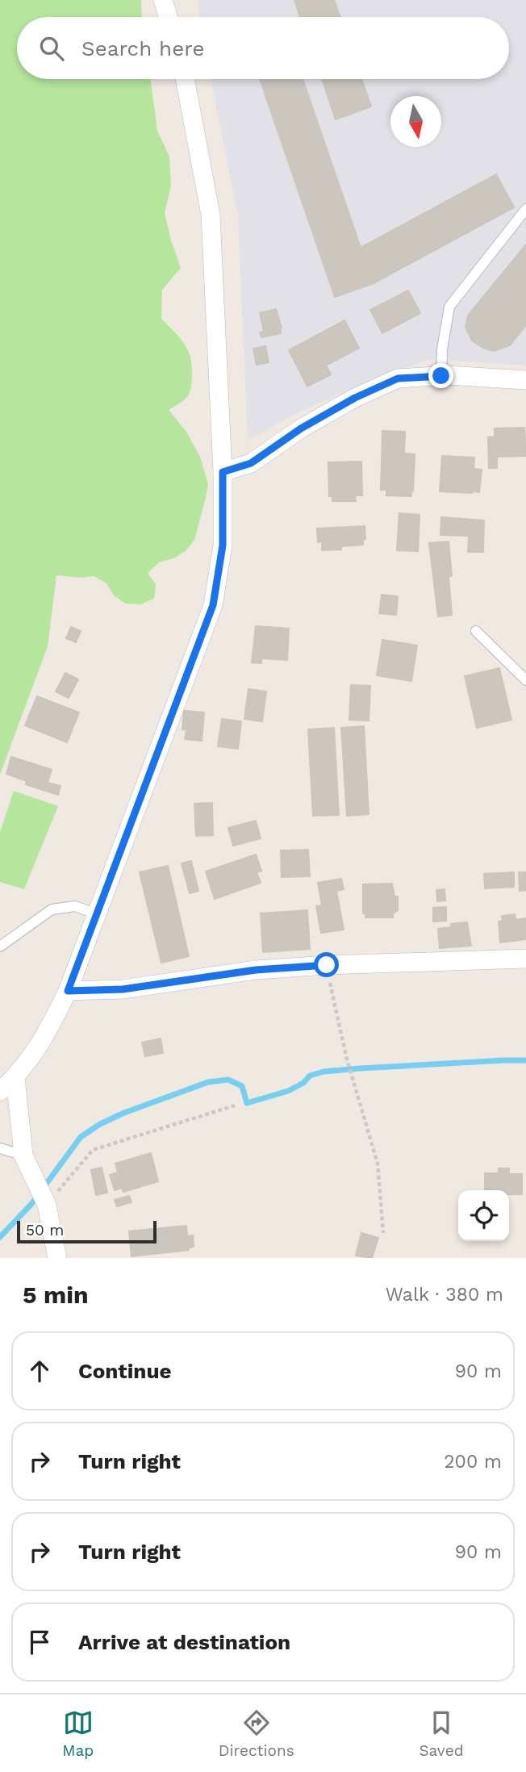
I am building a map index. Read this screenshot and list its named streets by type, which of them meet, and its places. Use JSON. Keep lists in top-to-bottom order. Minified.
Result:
{"scale_bar":"50 m","north":"bottom","page":{"search":"Search here","scale":"50 m","heading":["5 min","Walk · 380 m"],"list":[["Continue","90 m"],["Turn right","200 m"],["Turn right","90 m"],"Arrive at destination"],"nav":["Map","Directions","Saved"]}}
